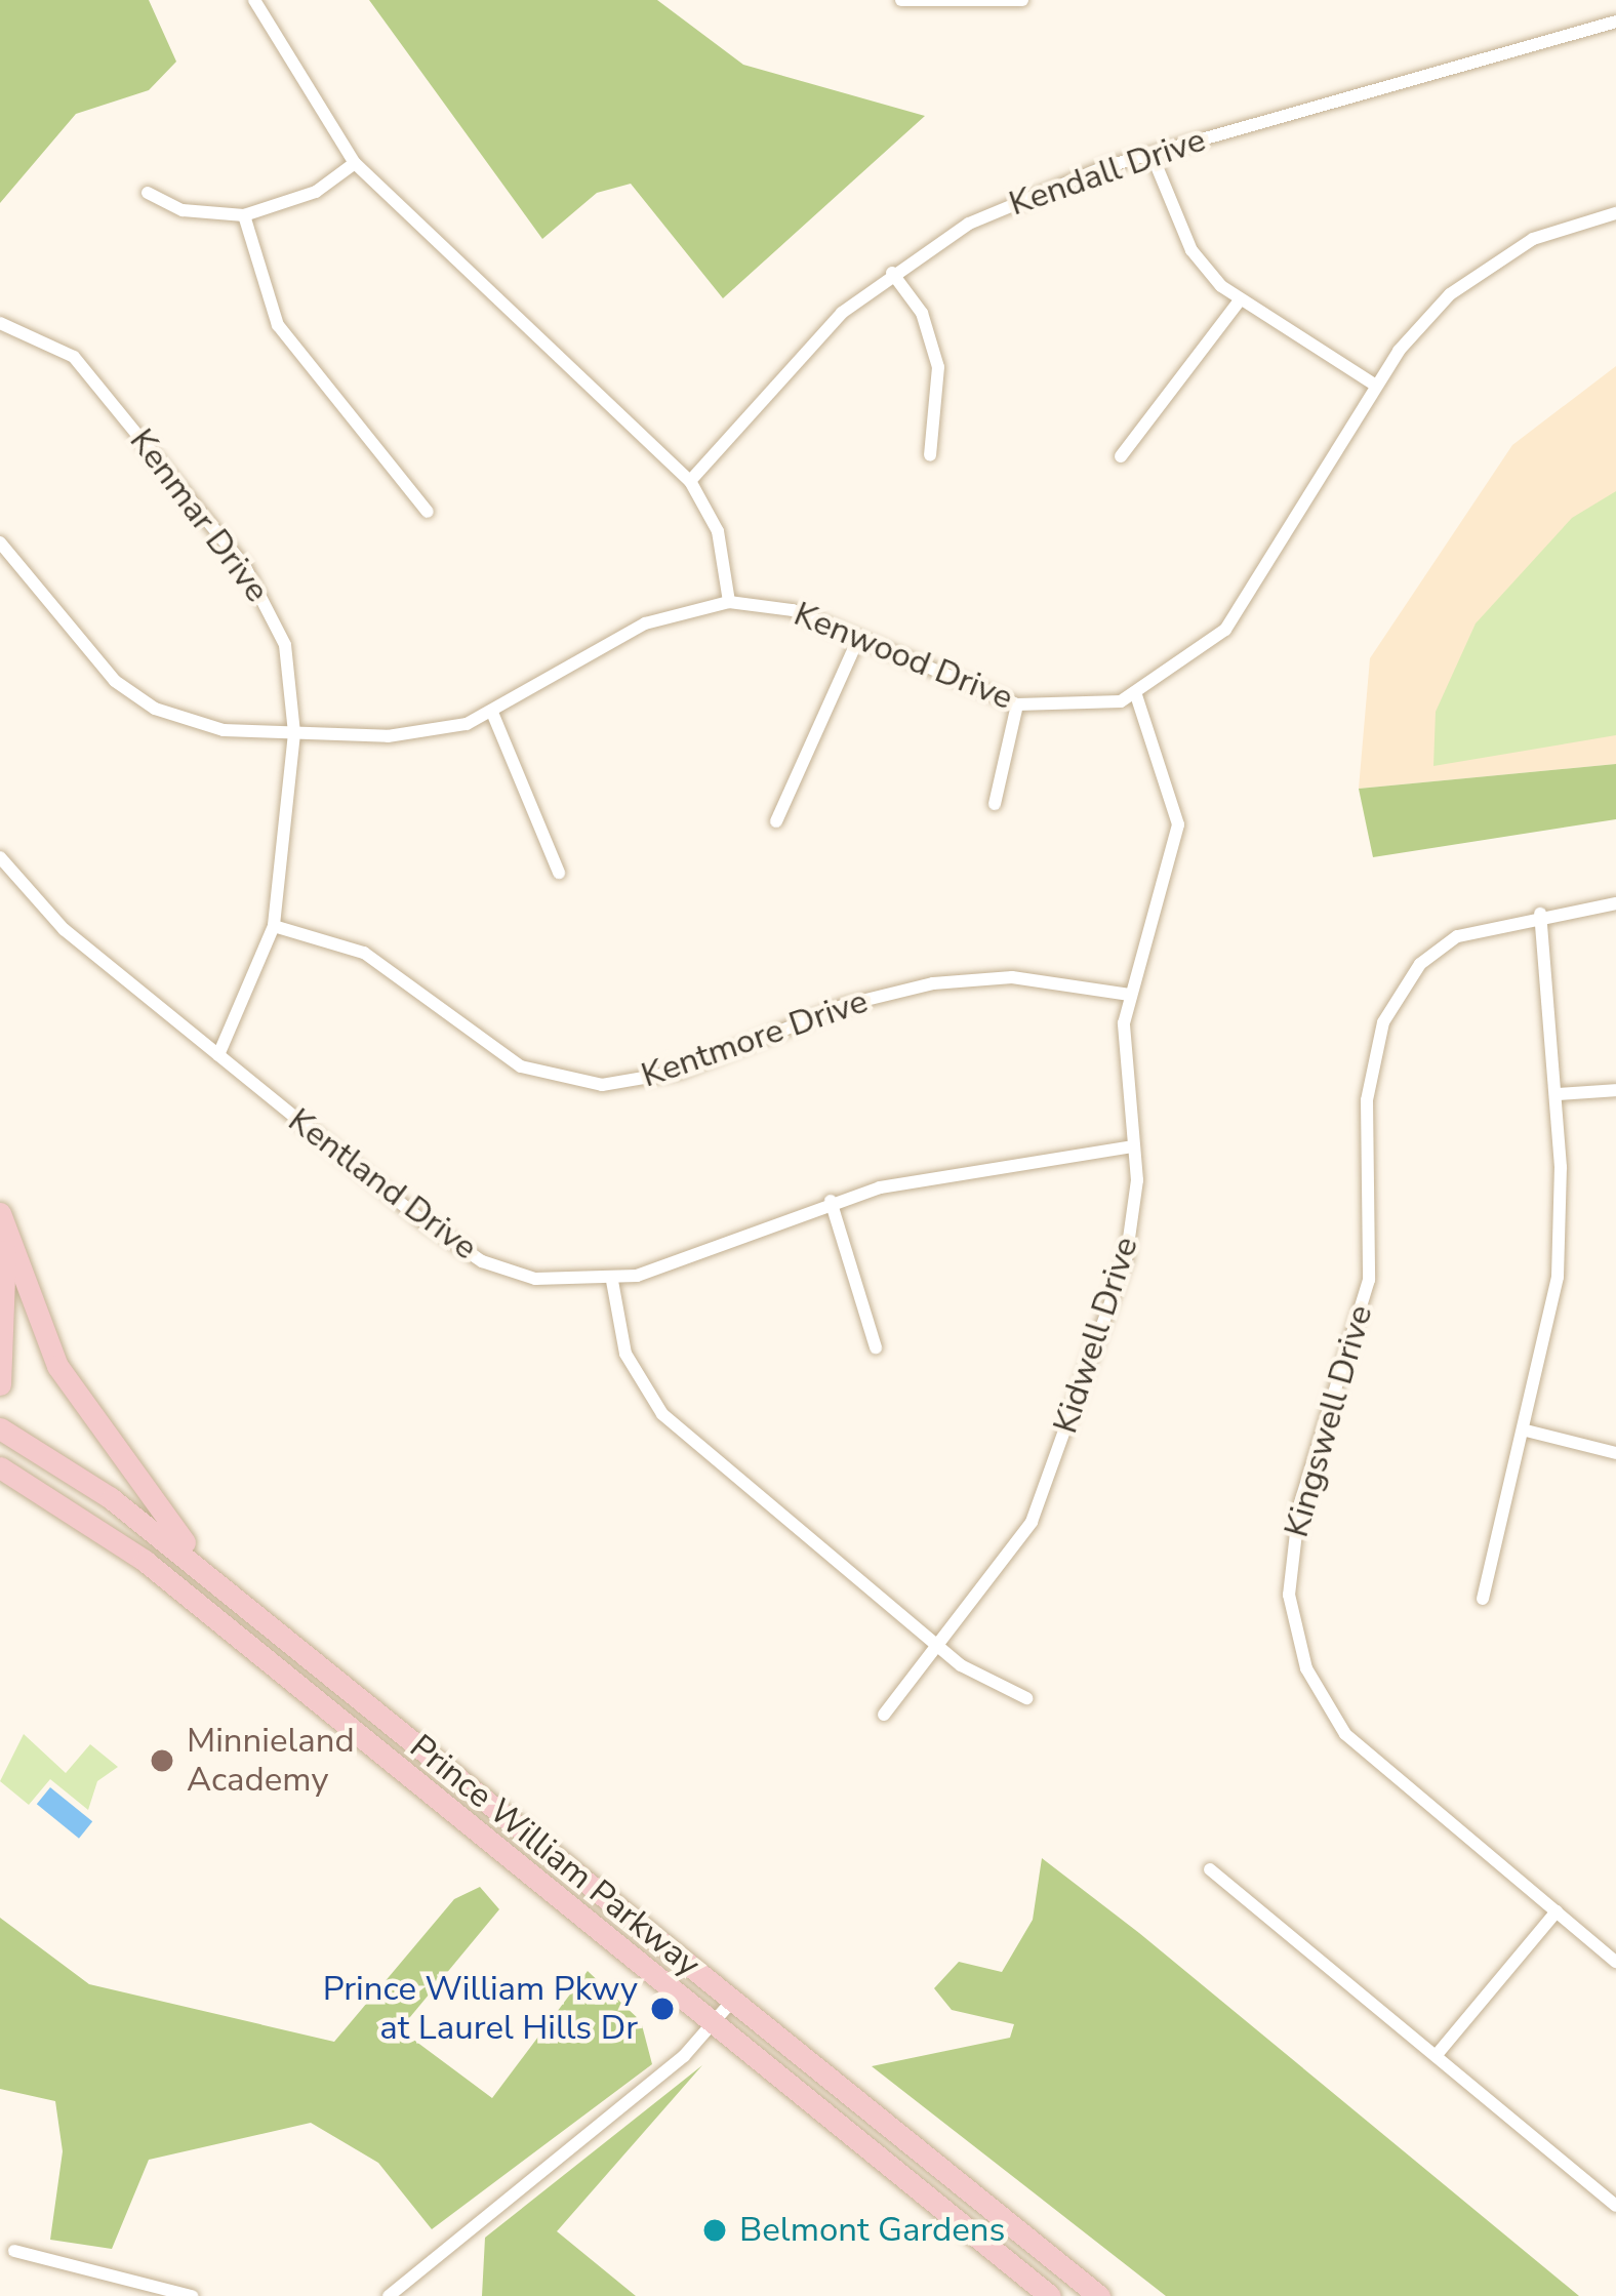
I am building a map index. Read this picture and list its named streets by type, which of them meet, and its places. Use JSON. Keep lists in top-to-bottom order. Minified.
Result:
{"streets":{"highway":["Prince William Parkway"],"street":["Kendall Drive","Kenmar Drive","Kenwood Drive","Kentmore Drive","Kentland Drive","Kidwell Drive","Kingswell Drive"]},"crossings":[["Kenmar Drive","Kenwood Drive"],["Kenmar Drive","Kentmore Drive"],["Kenmar Drive","Kentland Drive"],["Kenwood Drive","Kidwell Drive"],["Kentmore Drive","Kidwell Drive"],["Kentland Drive","Kidwell Drive"]],"places":["Minnieland Academy","Prince William Pkwy at Laurel Hills Dr","Belmont Gardens"]}
